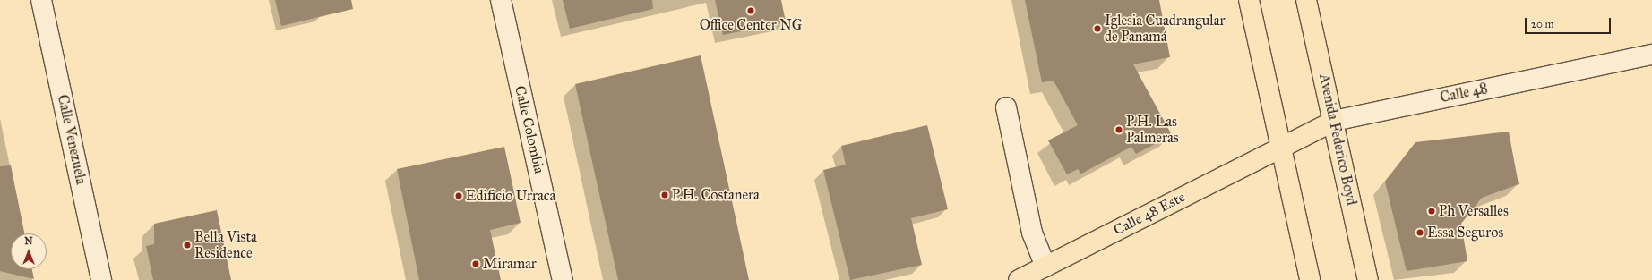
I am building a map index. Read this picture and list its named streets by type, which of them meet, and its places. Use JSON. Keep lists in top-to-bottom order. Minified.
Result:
{"streets":{"main road":["Calle 48","Avenida Federico Boyd","Calle 48 Este"],"street":["Calle Colombia","Calle Venezuela"]},"crossings":[["Calle 48","Avenida Federico Boyd"],["Calle 48","Calle 48 Este"]],"places":["Office Center NG","Iglesia Cuadrangular de Panamá","P.H. Las Palmeras","P.H. Costanera","Edificio Urraca","Ph Versalles","Essa Seguros","Bella Vista Residence","Miramar"],"scale_bar":"20 m","north":"top"}
